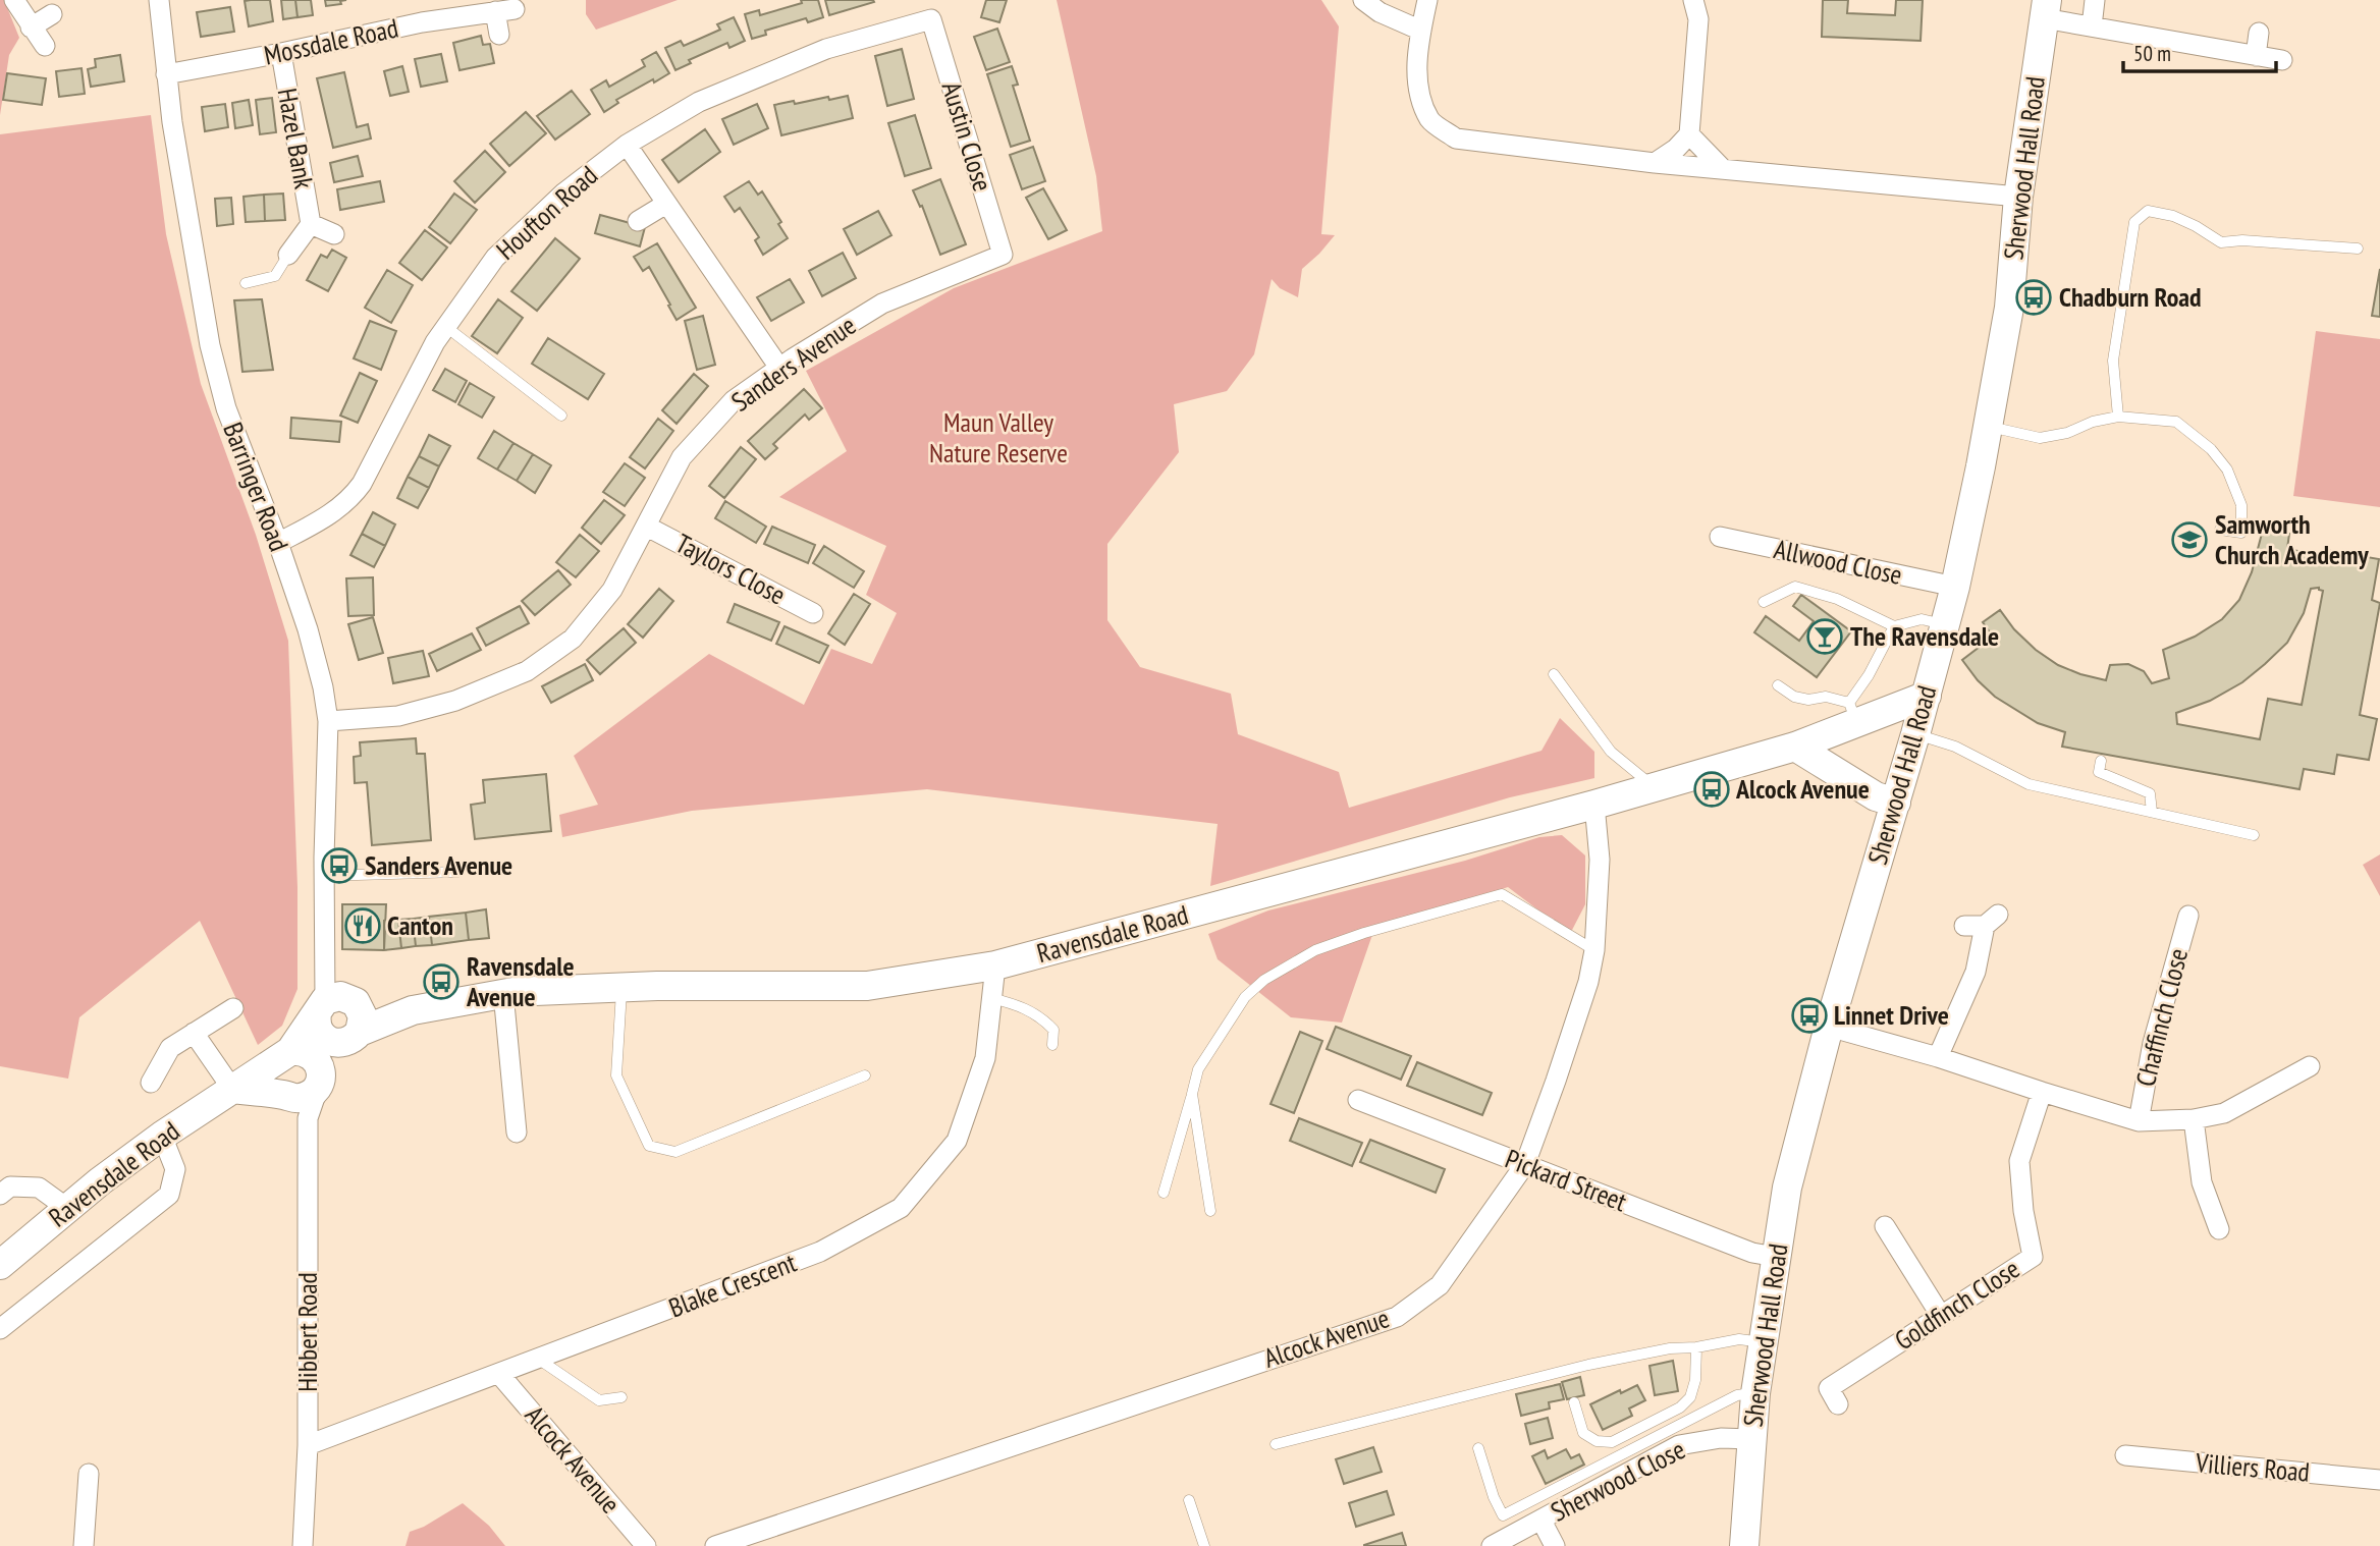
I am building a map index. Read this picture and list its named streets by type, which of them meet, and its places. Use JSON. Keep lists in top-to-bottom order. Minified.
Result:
{"streets":{"main road":["Sherwood Hall Road","Ravensdale Road"],"street":["Mossdale Road","Austin Close","Hazel Bank","Houfton Road","Sanders Avenue","Barringer Road","Allwood Close","Taylors Close","Chaffinch Close","Pickard Street","Blake Crescent","Goldfinch Close","Hibbert Road","Alcock Avenue","Villiers Road","Sherwood Close"]},"crossings":[["Mossdale Road","Hazel Bank"],["Mossdale Road","Barringer Road"],["Austin Close","Houfton Road"],["Austin Close","Sanders Avenue"],["Sherwood Hall Road","Allwood Close"],["Sherwood Hall Road","Ravensdale Road"],["Sherwood Hall Road","Pickard Street"],["Sherwood Hall Road","Sherwood Close"],["Houfton Road","Barringer Road"],["Sanders Avenue","Barringer Road"],["Sanders Avenue","Taylors Close"],["Barringer Road","Ravensdale Road"],["Ravensdale Road","Blake Crescent"],["Ravensdale Road","Hibbert Road"],["Ravensdale Road","Alcock Avenue"],["Pickard Street","Alcock Avenue"],["Blake Crescent","Hibbert Road"],["Blake Crescent","Alcock Avenue"]],"parks":["Maun Valley Nature Reserve"],"places":{"bus stop":["Chadburn Road","Alcock Avenue","Sanders Avenue","Ravensdale Avenue","Linnet Drive"],"school or university":["Samworth Church Academy"],"bar":["The Ravensdale"],"restaurant":["Canton"]},"scale_bar":"50 m"}
